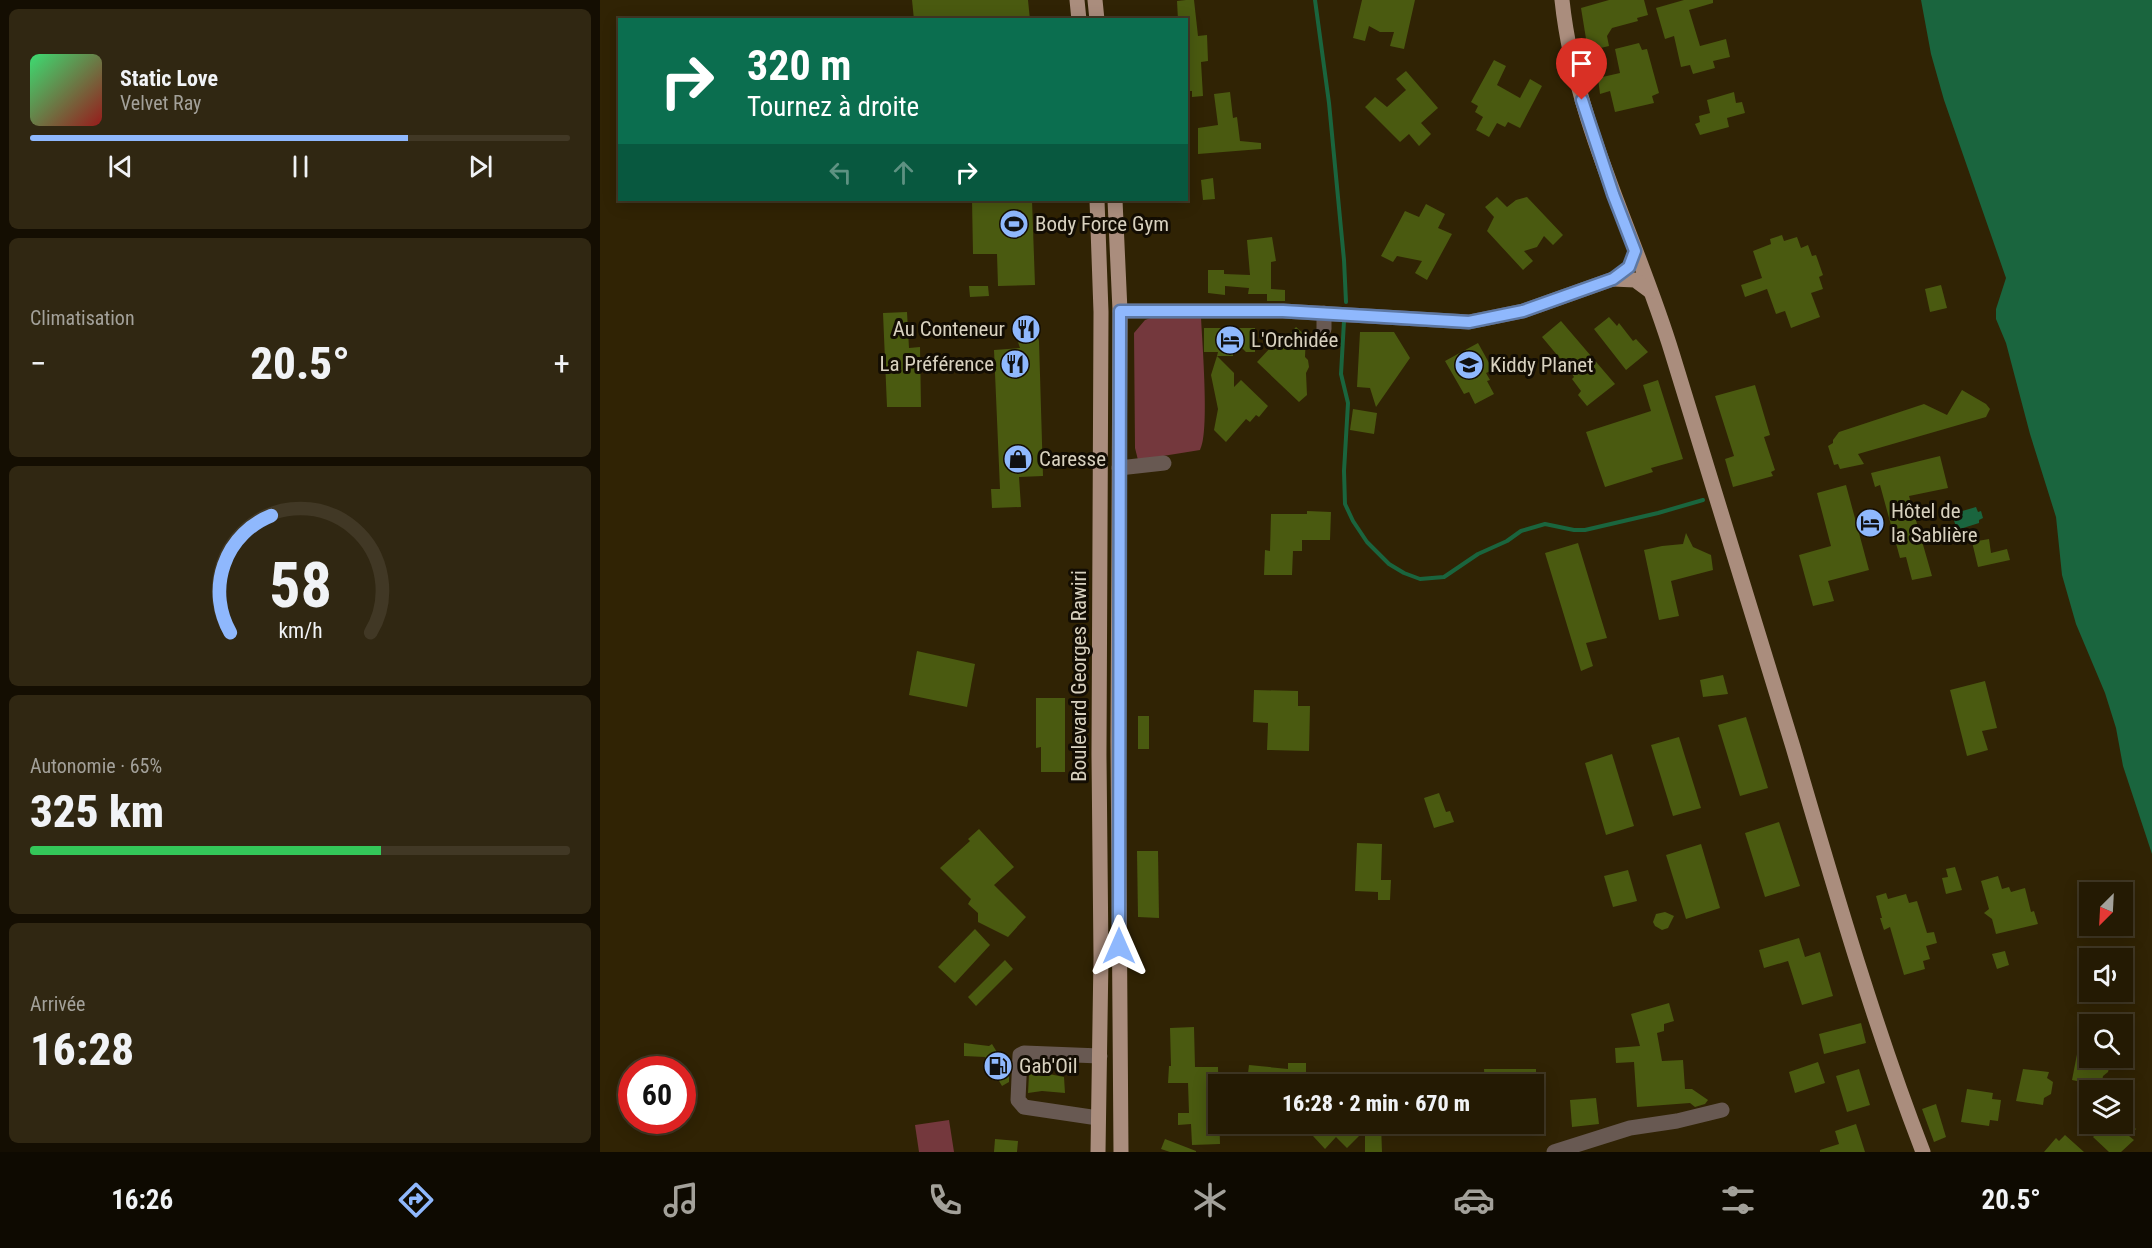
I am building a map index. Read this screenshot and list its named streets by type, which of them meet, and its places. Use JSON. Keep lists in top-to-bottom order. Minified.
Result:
{"streets":{"main road":["Boulevard Georges Rawiri"]},"places":{"sports":["Body Force Gym"],"restaurant":["Au Conteneur","La Préférence"],"hotel":["L'Orchidée","Hôtel de la Sablière"],"school or university":["Kiddy Planet"],"shop":["Caresse"],"fuel station":["Gab'Oil"]},"north":"bottom left","page":{"turn":["320 m","Tournez à droite"],"song":["Static Love","Velvet Ray"],"tile":["Climatisation",["Autonomie · 65%","325 km"],["Arrivée","16:28"]],"heat":["−","20.5°","+"],"limit":"60","trip":"16:28 · 2 min · 670 m","tabs":["16:26","20.5°"],"gauge":["58","km/h"]}}
